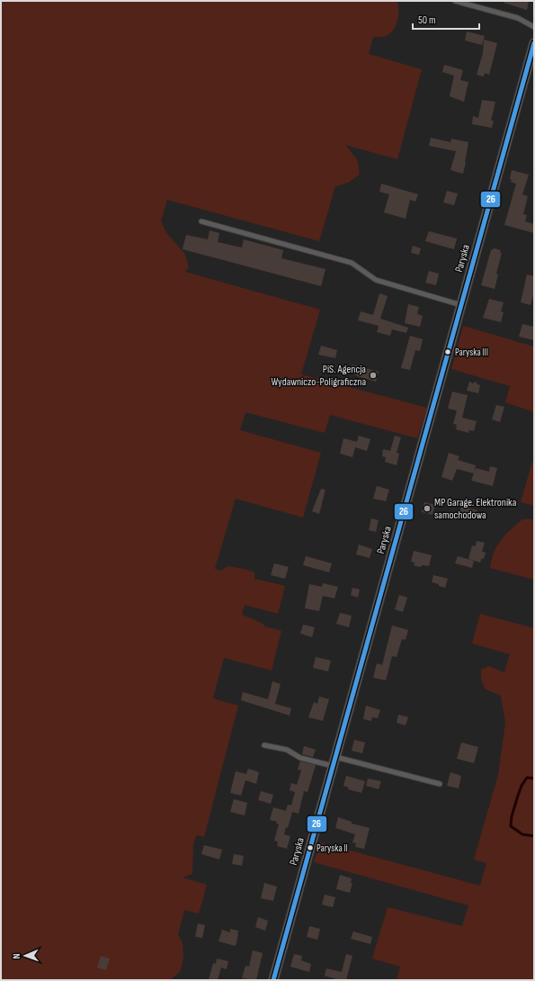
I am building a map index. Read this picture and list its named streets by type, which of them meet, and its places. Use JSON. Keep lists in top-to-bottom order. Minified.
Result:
{"streets":{"street":["Paryska"]},"places":["Paryska III","PiS. Agencja Wydawniczo-Poligraficzna","MP Garage. Elektronika samochodowa","Paryska II"],"lines":["transit line 26"],"scale_bar":"50 m","north":"left"}
